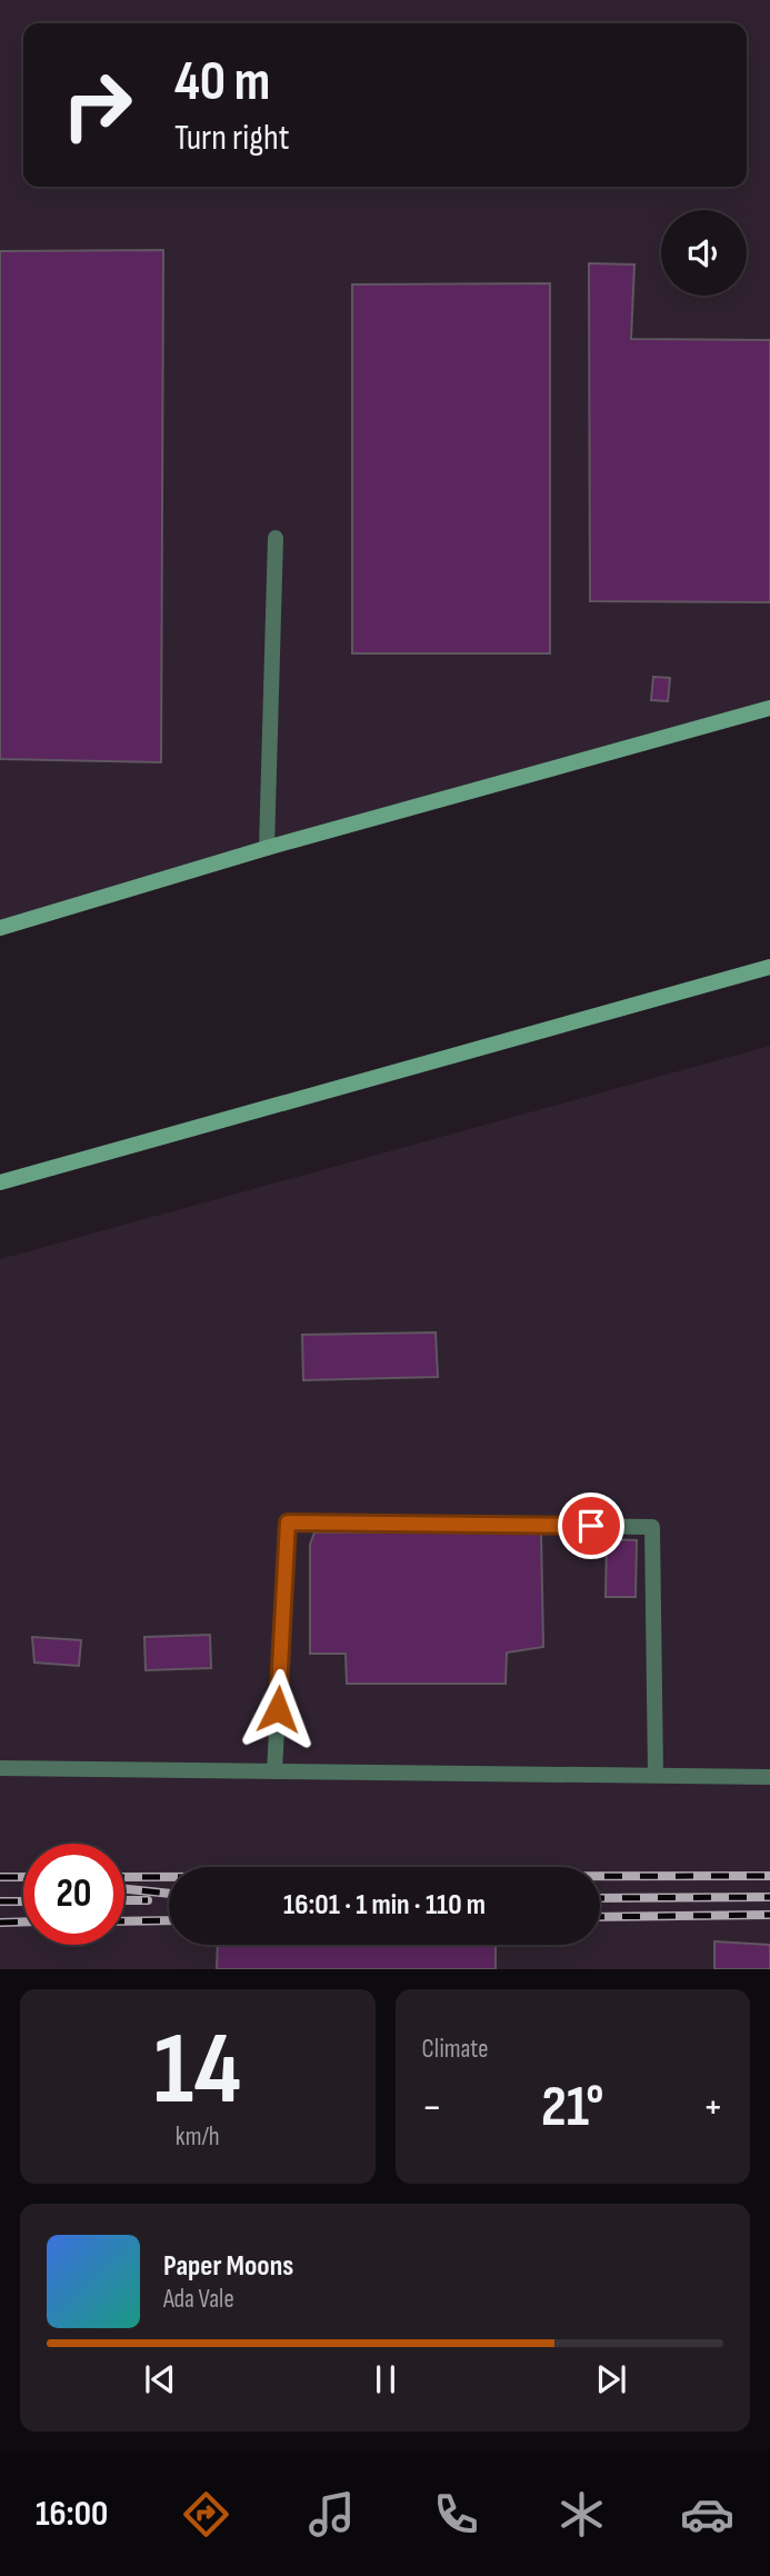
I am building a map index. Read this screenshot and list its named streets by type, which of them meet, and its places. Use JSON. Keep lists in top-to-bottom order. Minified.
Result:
{"page":{"turn":["40 m","Turn right"],"limit":"20","trip":"16:01 · 1 min · 110 m","tile":[["14","km/h"],"Climate"],"heat":["−","21°","+"],"song":["Paper Moons","Ada Vale"],"tabs":"16:00"}}
